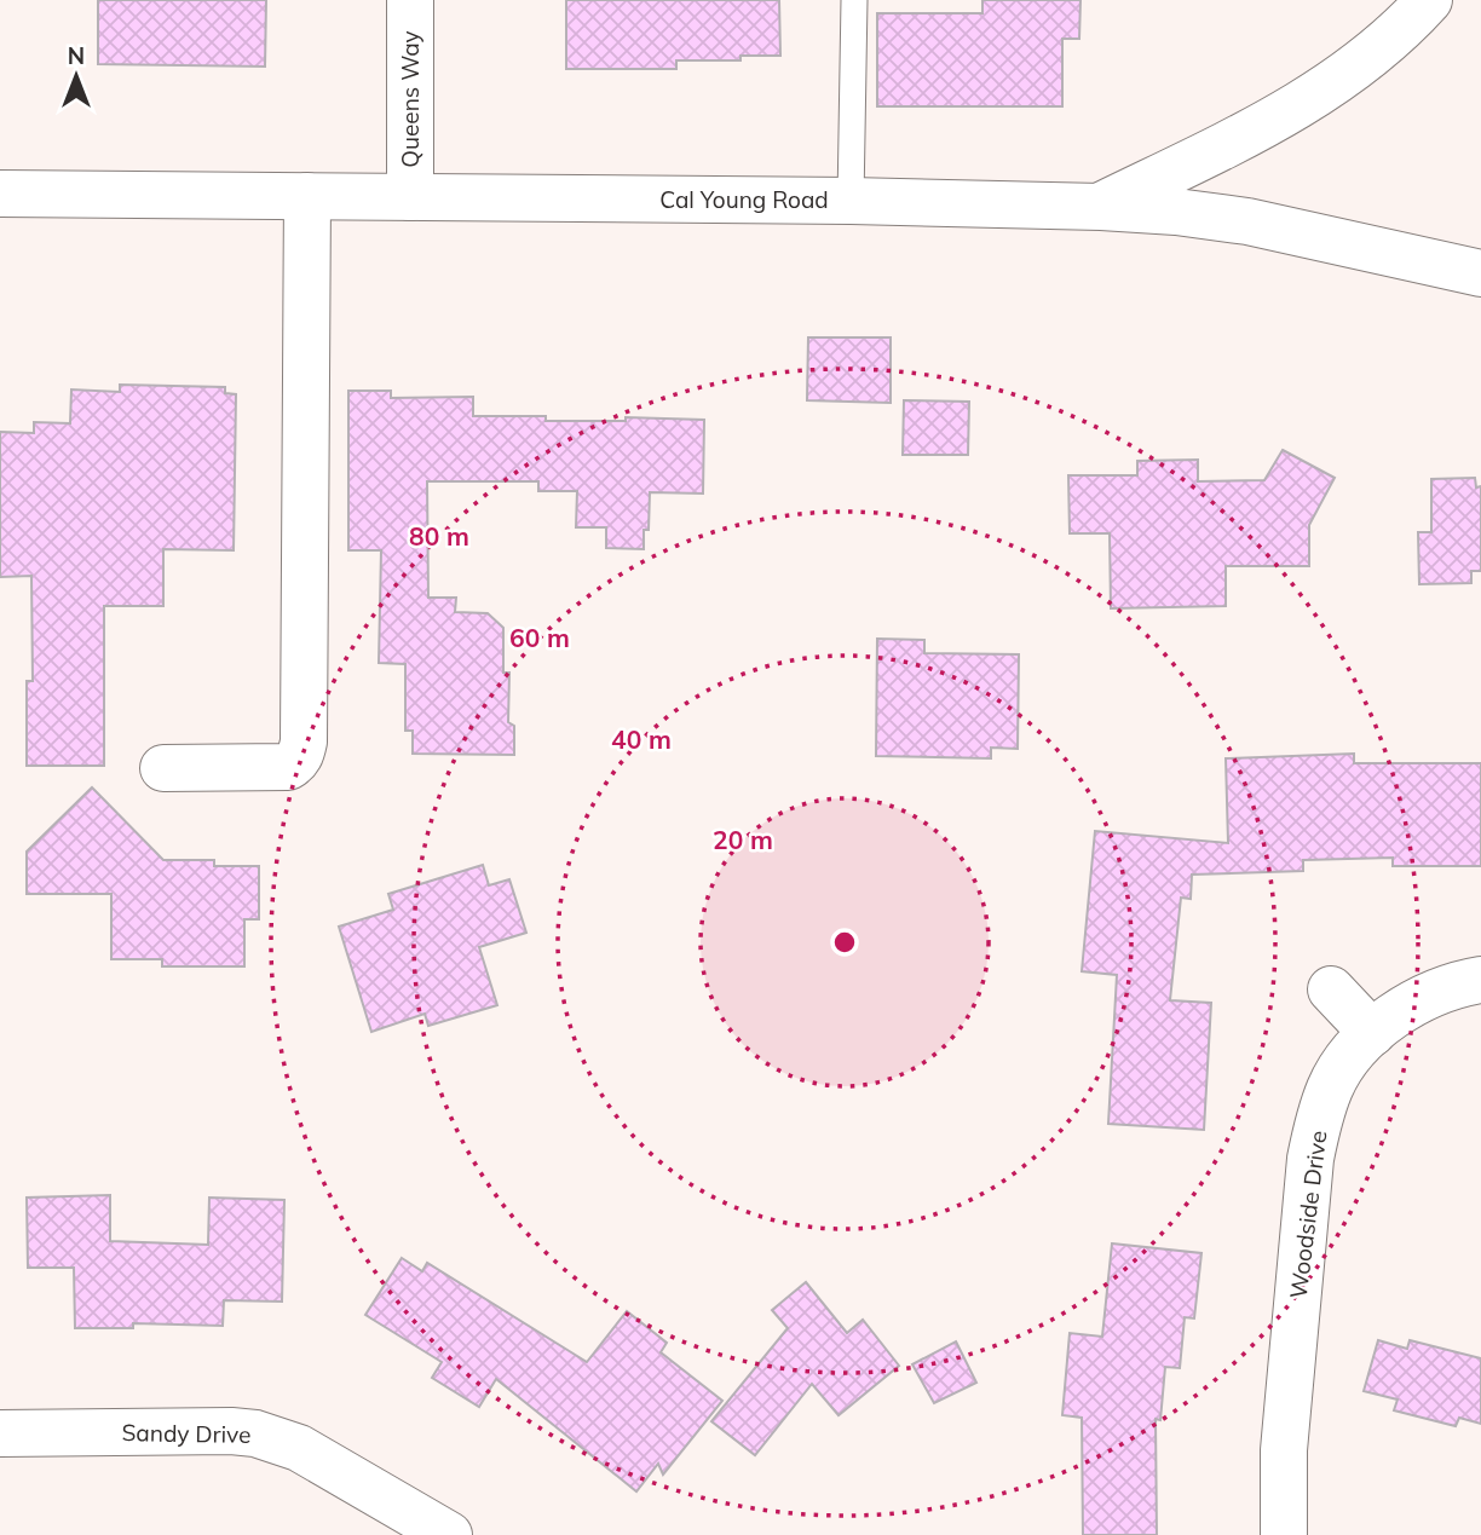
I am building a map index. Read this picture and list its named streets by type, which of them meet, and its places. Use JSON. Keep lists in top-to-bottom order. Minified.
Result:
{"streets":{"street":["Queens Way","Cal Young Road","Woodside Drive","Sandy Drive"]},"crossings":[["Queens Way","Cal Young Road"]],"north":"top","rings":["80 m","60 m","40 m","20 m"]}
